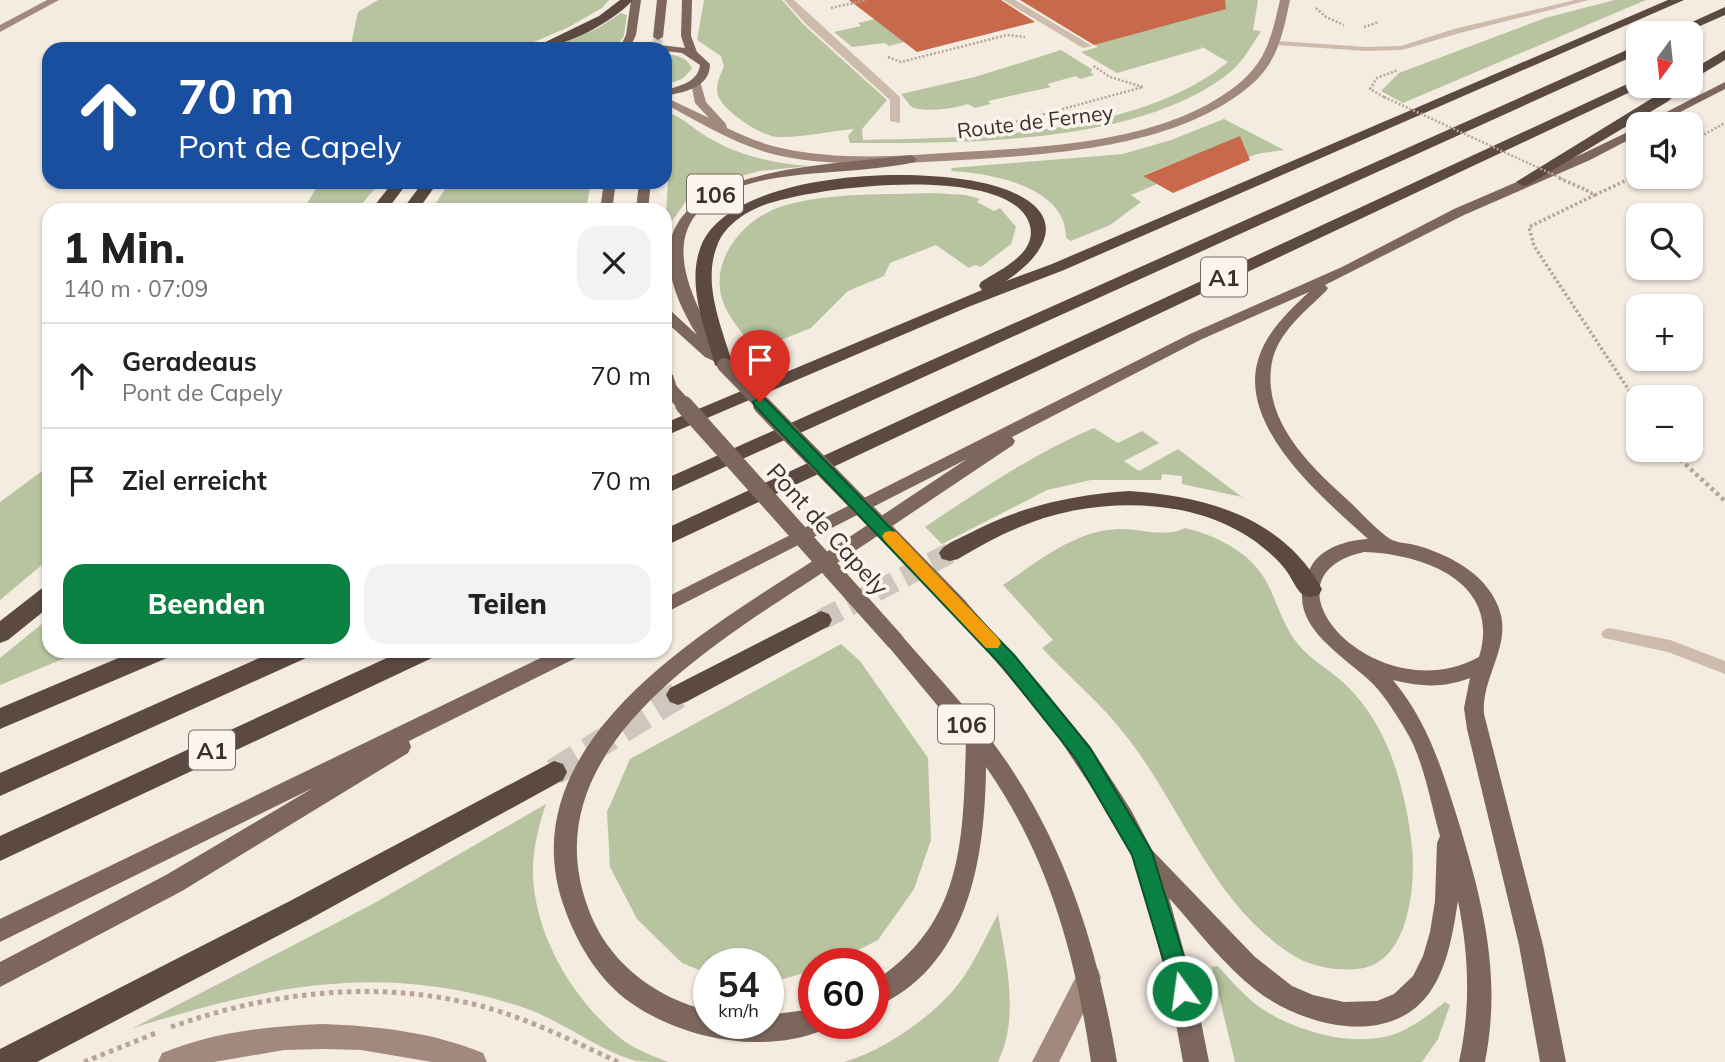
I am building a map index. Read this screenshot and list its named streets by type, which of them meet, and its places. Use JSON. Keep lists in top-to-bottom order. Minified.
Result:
{"streets":{"highway":["A1"],"main road":["106","Pont de Capely"],"street":["Route de Ferney"]},"crossings":[["Route de Ferney","106"],["106","Pont de Capely"]],"north":"bottom","page":{"map_buttons":["+","−"],"turn":["70 m","Pont de Capely"],"heading":["1 Min.","140 m · 07:09"],"list":[{"name":"Geradeaus","note":"Pont de Capely","value":"70 m"},{"name":"Ziel erreicht","value":"70 m"}],"buttons":["Beenden","Teilen"],"speed":"54 km/h","limit":"60"}}
